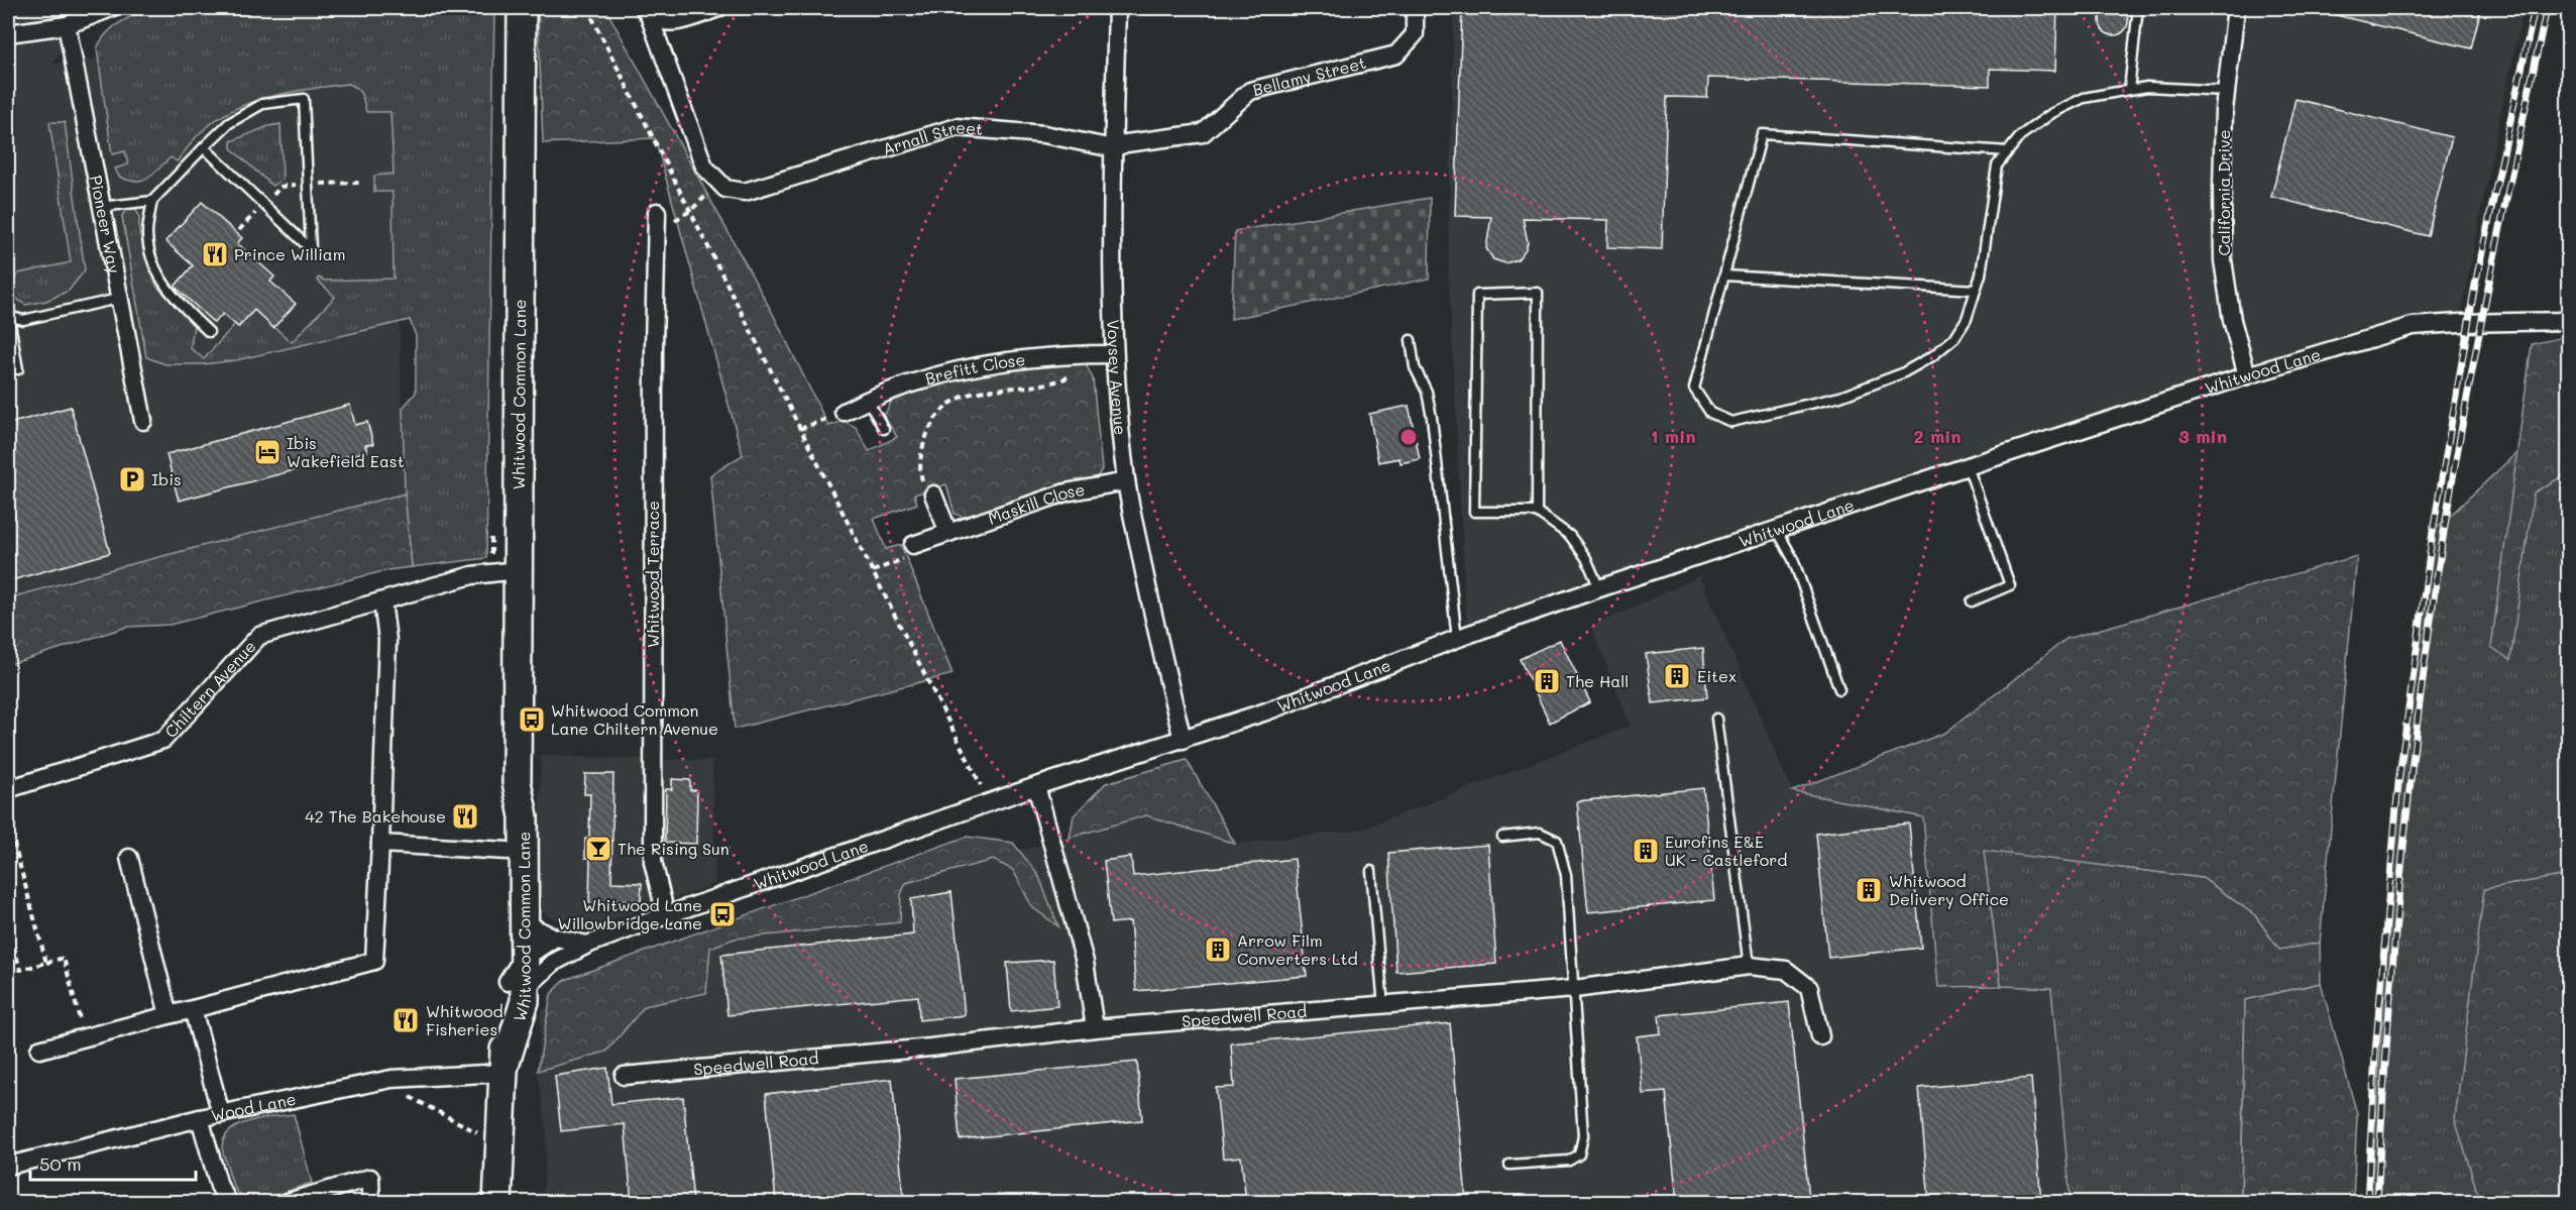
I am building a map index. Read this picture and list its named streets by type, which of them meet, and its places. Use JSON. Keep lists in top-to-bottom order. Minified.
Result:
{"streets":{"main road":["Whitwood Common Lane"],"street":["Bellamy Street","Arnall Street","California Drive","Pioneer Way","Brefitt Close","Whitwood Lane","Voysey Avenue","Maskill Close","Whitwood Terrace","Chiltern Avenue","Speedwell Road","Wood Lane"]},"crossings":[["Bellamy Street","Arnall Street"],["Bellamy Street","Voysey Avenue"],["Arnall Street","Voysey Avenue"],["California Drive","Whitwood Lane"],["Brefitt Close","Voysey Avenue"],["Whitwood Lane","Voysey Avenue"],["Whitwood Lane","Whitwood Common Lane"],["Whitwood Lane","Whitwood Terrace"],["Voysey Avenue","Maskill Close"],["Whitwood Common Lane","Chiltern Avenue"],["Whitwood Common Lane","Wood Lane"]],"places":{"restaurant":["Prince William","42 The Bakehouse","Whitwood Fisheries"],"hotel":["Ibis Wakefield East"],"parking":["Ibis"],"building":["Eitex","The Hall","Eurofins E&E UK - Castleford","Whitwood Delivery Office","Arrow Film Converters Ltd"],"bus stop":["Whitwood Common Lane Chiltern Avenue","Whitwood Lane Willowbridge Lane"],"bar":["The Rising Sun"]},"scale_bar":"50 m","rings":["1 min","2 min","3 min"]}
